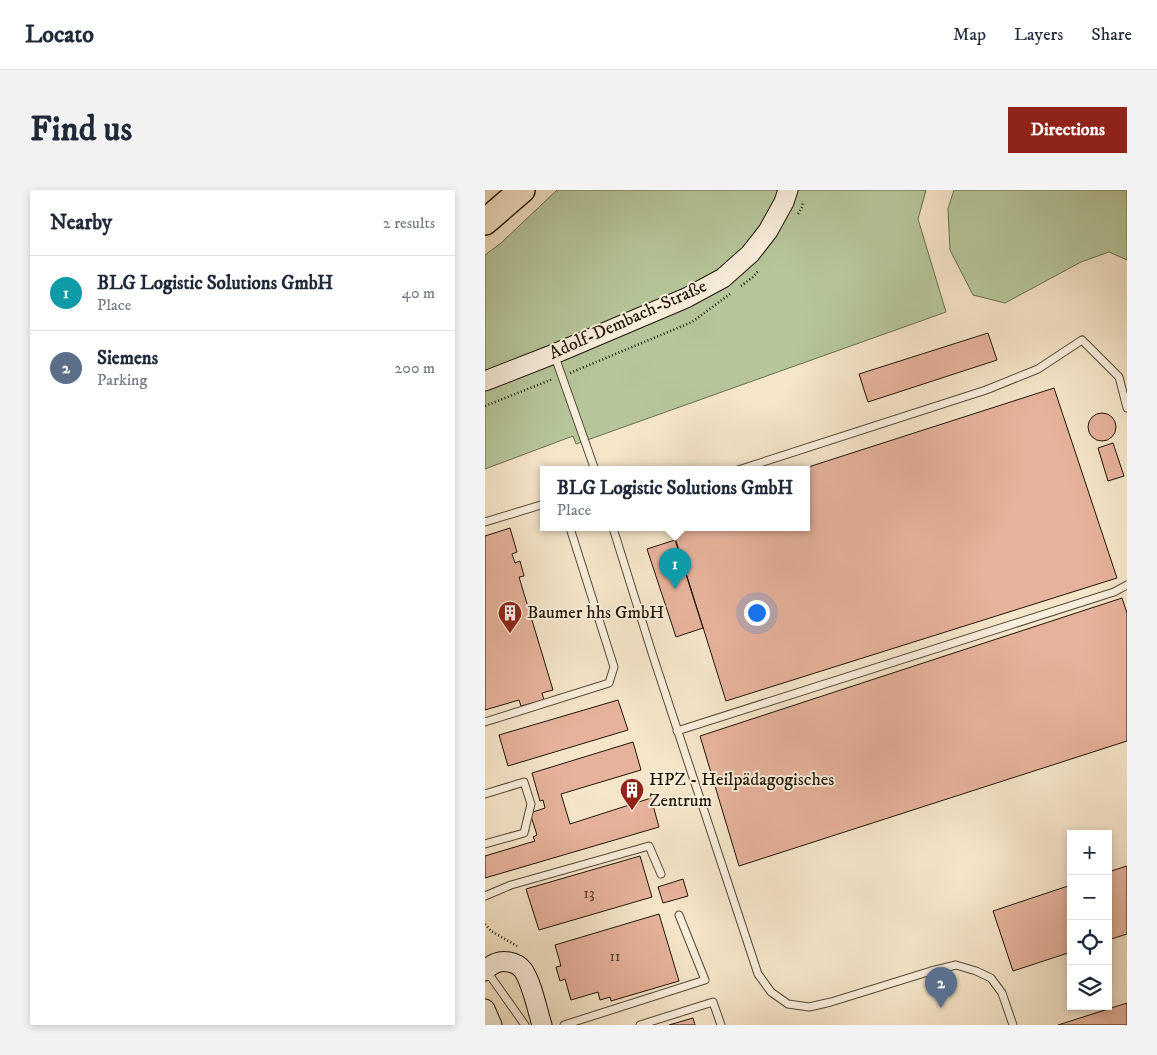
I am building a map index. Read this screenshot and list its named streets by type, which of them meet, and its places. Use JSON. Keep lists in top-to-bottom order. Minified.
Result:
{"streets":{"main road":["Adolf-Dembach-Straße"]},"places":{"building":["Baumer hhs GmbH","HPZ - Heilpädagogisches Zentrum"]},"house_numbers":["13","11"],"page":{"header":"Locato","nav":["Map","Layers","Share"],"buttons":"Directions","title":"Find us","heading":["Nearby","2 results"],"list":[{"mark":"1","name":"BLG Logistic Solutions GmbH","note":"Place","value":"40 m"},{"mark":"2","name":"Siemens","note":"Parking","value":"200 m"}],"popup":["BLG Logistic Solutions GmbH","Place"],"pins":["1","2"],"map_buttons":["+","−"]}}
